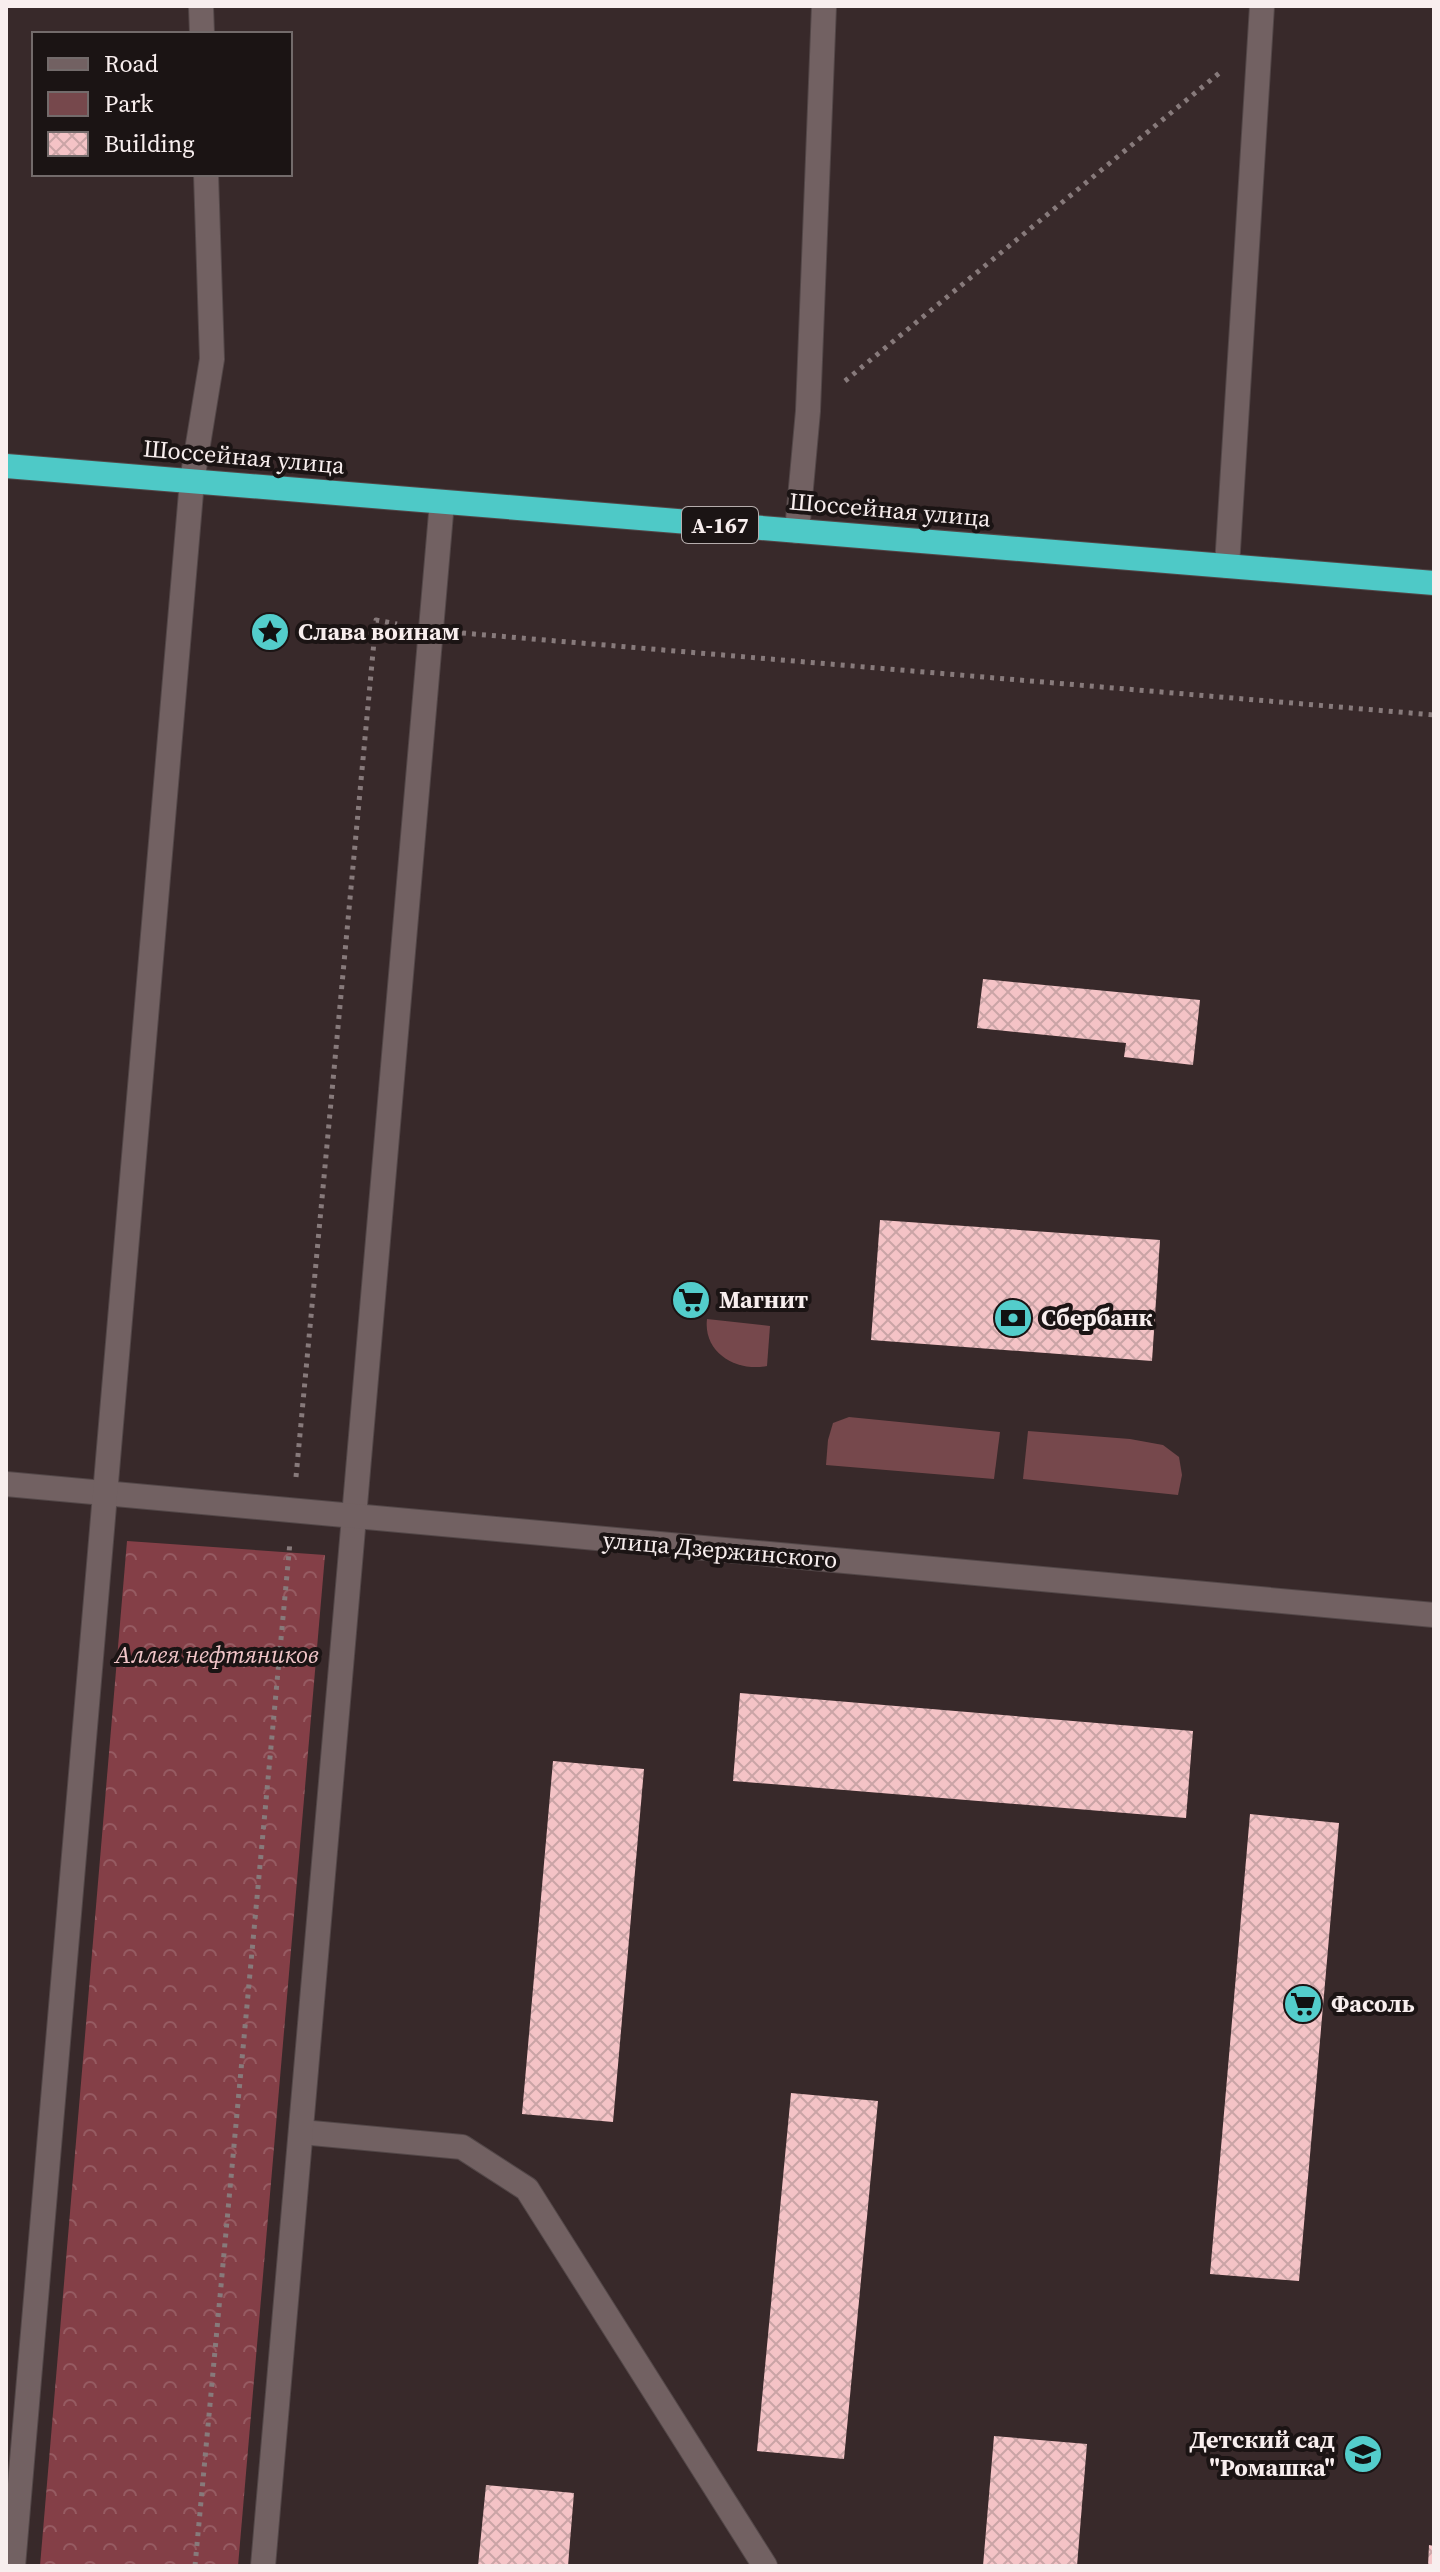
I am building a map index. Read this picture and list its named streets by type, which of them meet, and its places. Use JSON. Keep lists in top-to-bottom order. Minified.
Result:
{"streets":{"highway":["Шоссейная улица","А-167"],"street":["улица Дзержинского"]},"parks":["Аллея нефтяников"],"places":{"place":["Слава воинам"],"supermarket":["Магнит","Фасоль"],"bank":["Сбербанк"],"school or university":["Детский сад \"Ромашка\""]},"legend":["Road","Park","Building"]}
